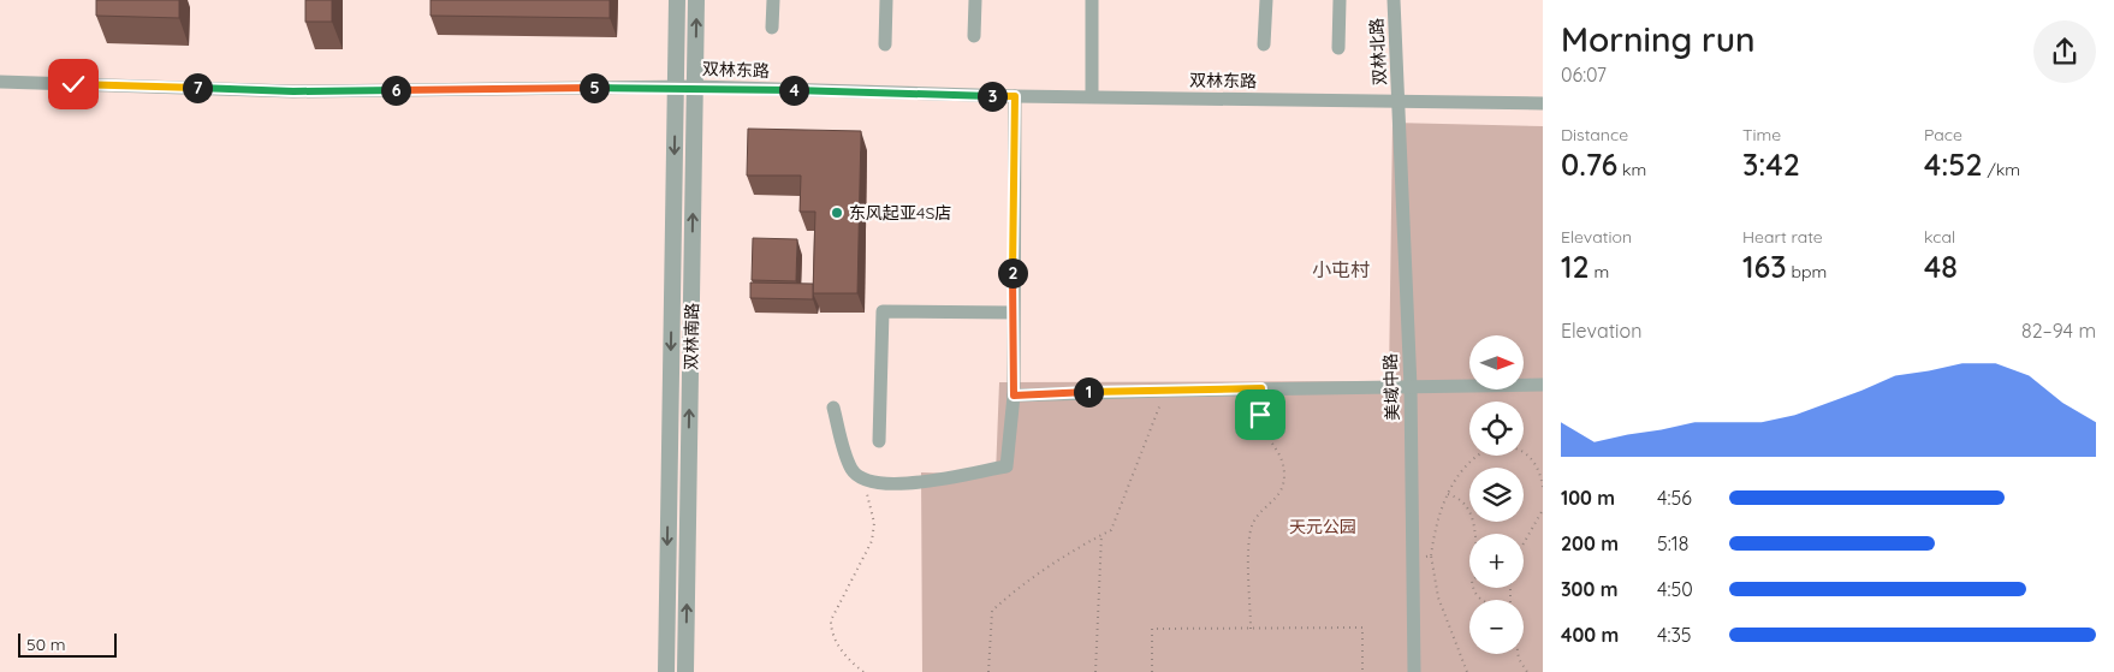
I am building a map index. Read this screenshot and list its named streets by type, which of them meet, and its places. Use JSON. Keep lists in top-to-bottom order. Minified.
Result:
{"streets":{"street":["双林北路","双林东路","双林南路","美域中路"]},"crossings":[["双林北路","双林东路"],["双林北路","美域中路"],["双林东路","双林南路"],["双林东路","美域中路"]],"districts":["小屯村"],"parks":["天元公园"],"places":["东风起亚4S店"],"scale_bar":"50 m","north":"right","page":{"heading":["Morning run","06:07"],"pins":["5","7","4","6","3","2","1"],"stats":[["Distance","0.76 km"],["Time","3:42"],["Pace","4:52 /km"],["Elevation","12 m"],["Heart rate","163 bpm"],["kcal","48"]],"chart":["Elevation","82–94 m"],"map_buttons":["+","−"],"list":[{"name":"100 m","note":"4:56"},{"name":"200 m","note":"5:18"},{"name":"300 m","note":"4:50"},{"name":"400 m","note":"4:35"}],"scale":"50 m"}}
